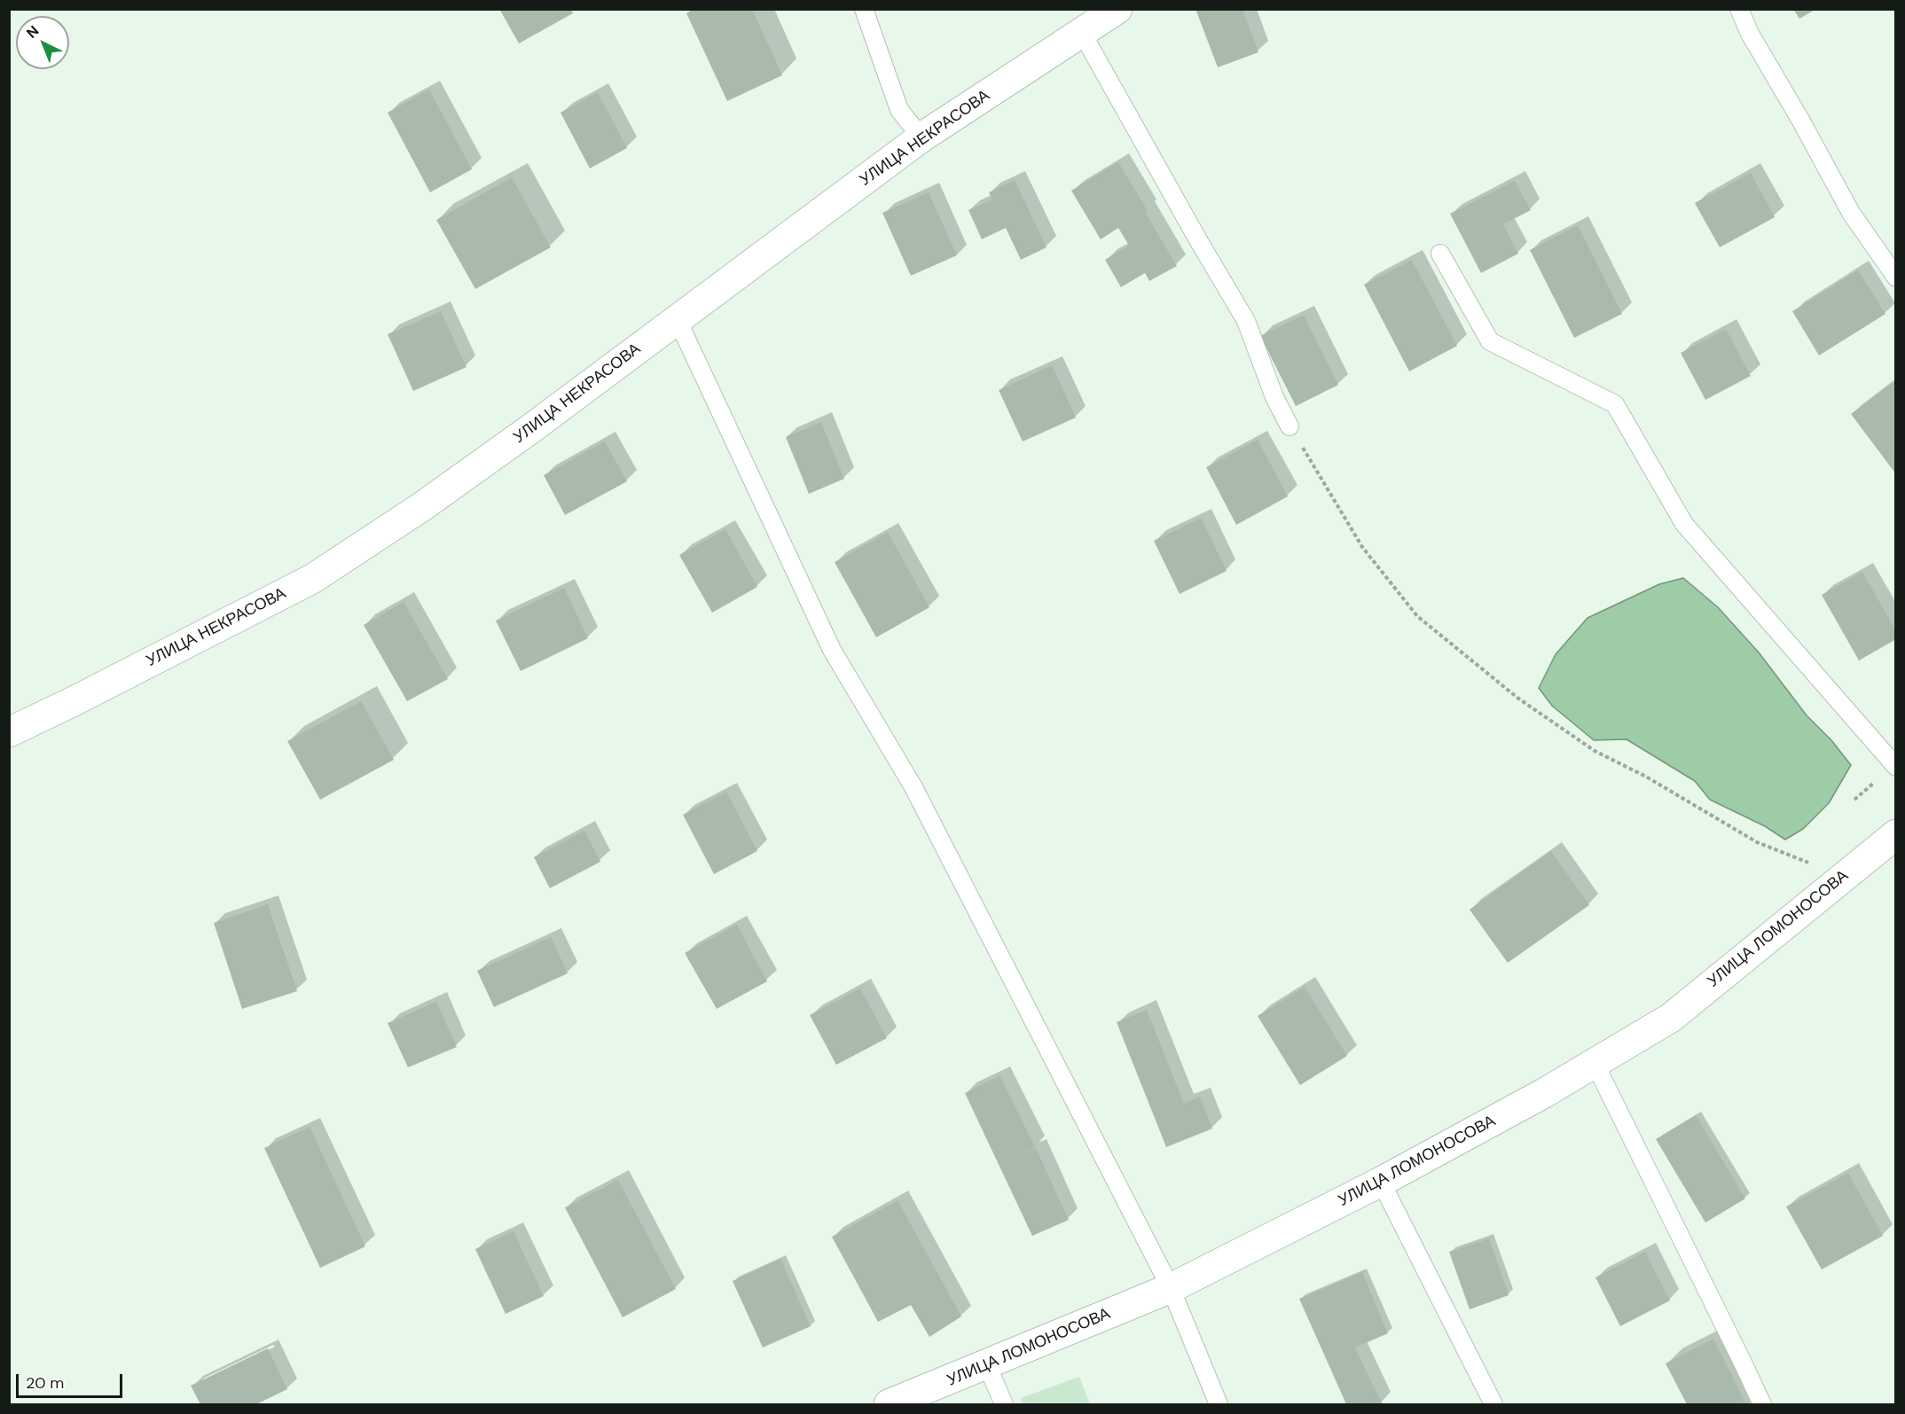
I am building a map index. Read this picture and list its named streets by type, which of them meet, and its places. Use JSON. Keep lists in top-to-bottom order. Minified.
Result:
{"streets":{"street":["УЛИЦА НЕКРАСОВА","УЛИЦА ЛОМОНОСОВА"]},"scale_bar":"20 m","north":"top left"}
